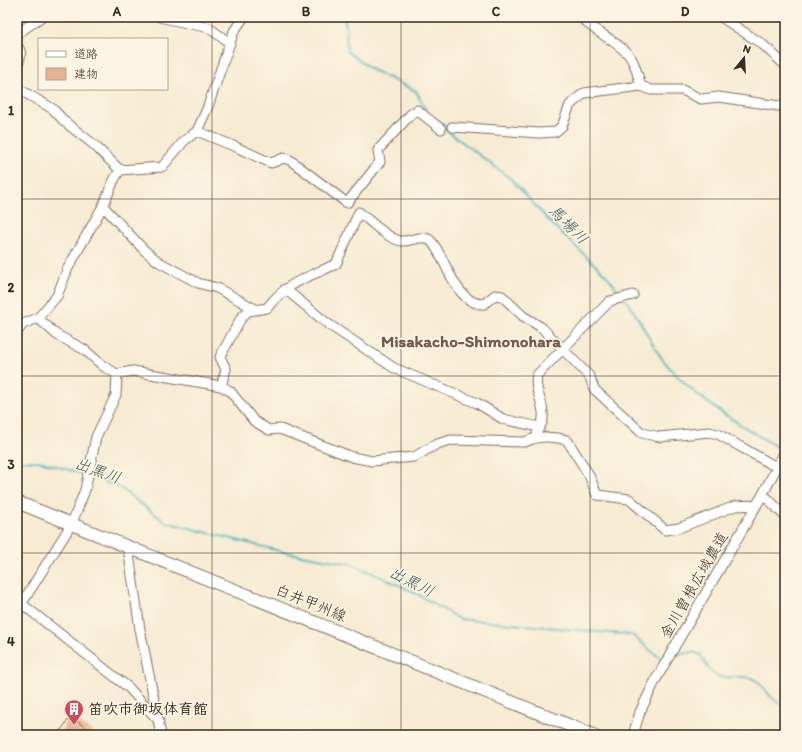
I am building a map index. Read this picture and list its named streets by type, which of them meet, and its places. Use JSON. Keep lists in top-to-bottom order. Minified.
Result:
{"streets":{"main road":["白井甲州線"],"street":["金川曽根広域農道"]},"districts":["Misakacho-Shimonohara"],"water":["馬場川","出黒川"],"places":{"building":["笛吹市御坂体育館"]},"legend":["道路","建物"],"north":"top","grid":{"columns":["A","B","C","D"],"rows":["1","2","3","4"]}}
